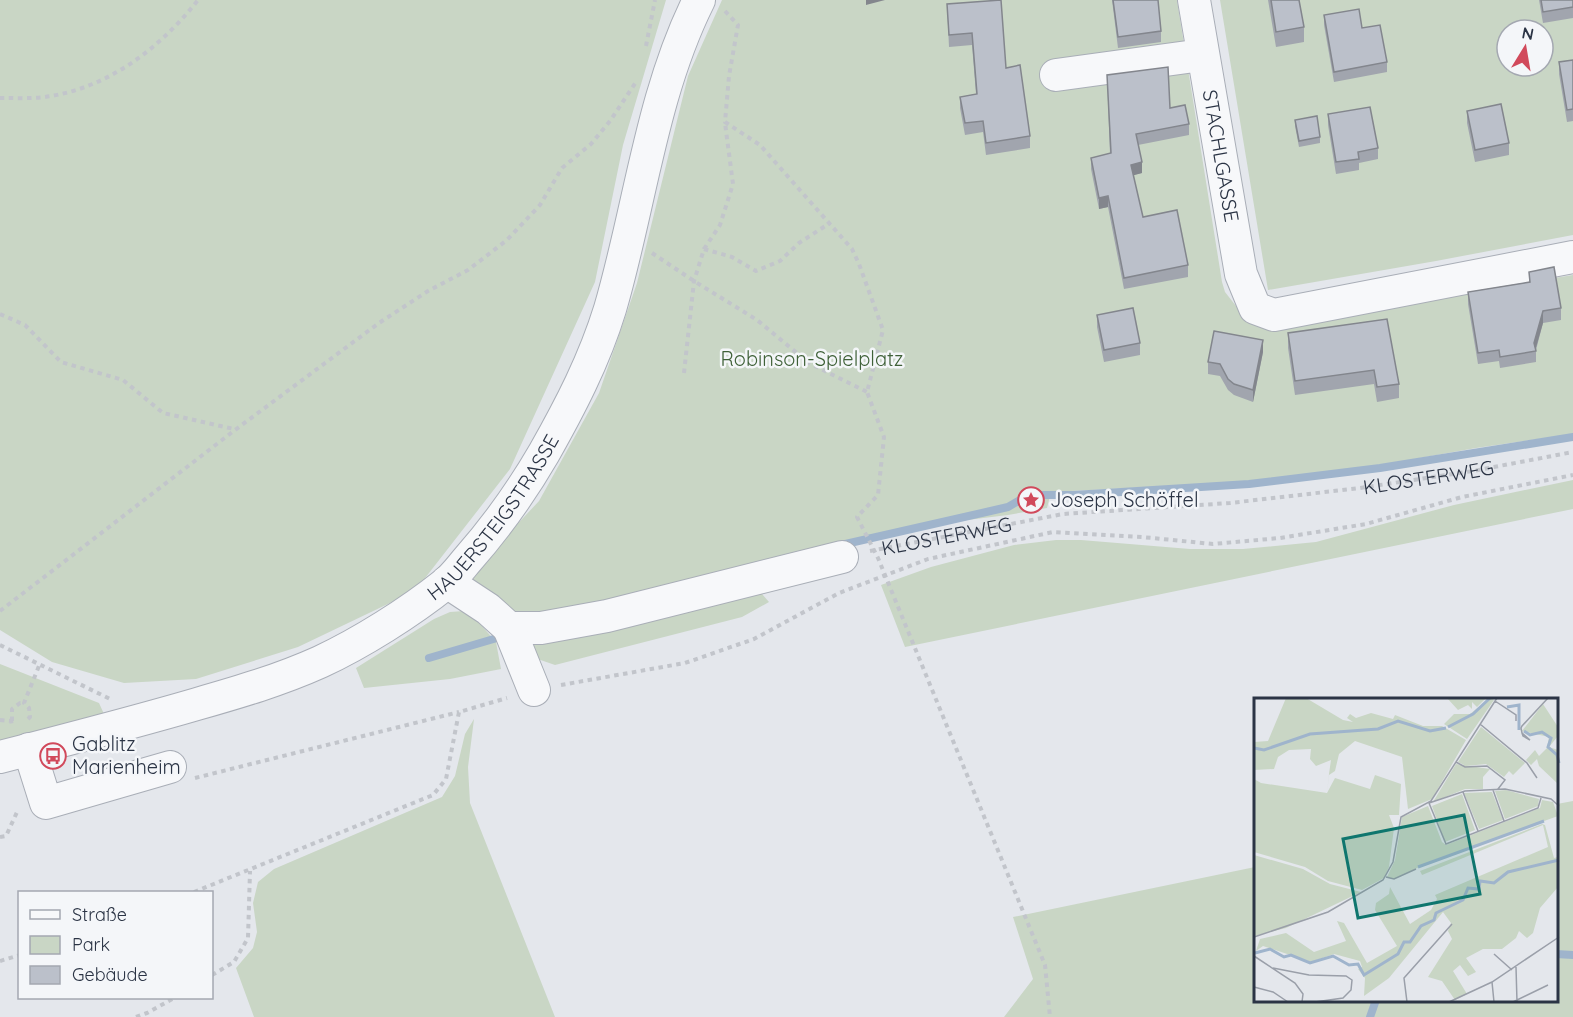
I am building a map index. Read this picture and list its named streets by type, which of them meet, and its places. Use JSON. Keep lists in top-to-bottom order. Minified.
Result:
{"streets":{"street":["STACHLGASSE","HAUERSTEIGSTRASSE"],"path":["KLOSTERWEG"]},"parks":["Robinson-Spielplatz"],"places":{"place":["Joseph Schöffel"],"bus stop":["Gablitz Marienheim"]},"legend":["Straße","Park","Gebäude"],"north":"top"}
